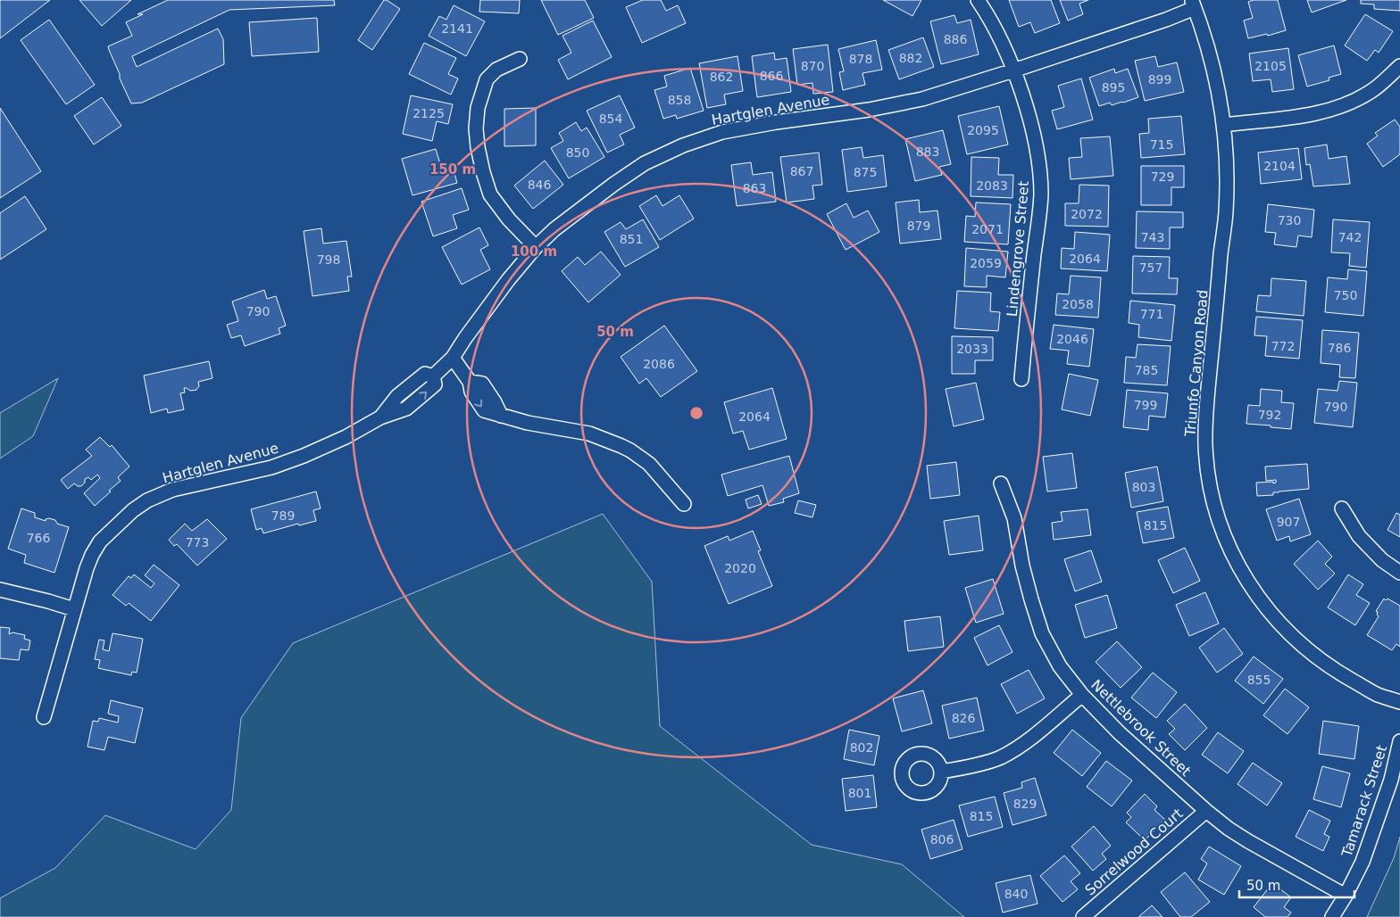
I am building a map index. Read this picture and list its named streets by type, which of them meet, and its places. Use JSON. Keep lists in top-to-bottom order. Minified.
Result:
{"streets":{"street":["Hartglen Avenue","Lindengrove Street","Triunfo Canyon Road","Nettlebrook Street","Tamarack Street","Sorrelwood Court"]},"crossings":[["Hartglen Avenue","Lindengrove Street"],["Hartglen Avenue","Triunfo Canyon Road"],["Nettlebrook Street","Tamarack Street"],["Nettlebrook Street","Sorrelwood Court"]],"house_numbers":["2141","886","882","878","870","2105","866","862","899","895","858","2125","854","2095","715","883","850","2104","867","875","729","846","2083","863","2072","730","879","2071","743","742","851","2064","798","2059","757","750","2058","790","771","2046","772","786","2033","2086","785","799","790","792","2064","803","789","907","815","766","773","2020","855","826","802","801","829","815","806","840"],"scale_bar":"50 m","rings":["150 m","100 m","50 m"]}
